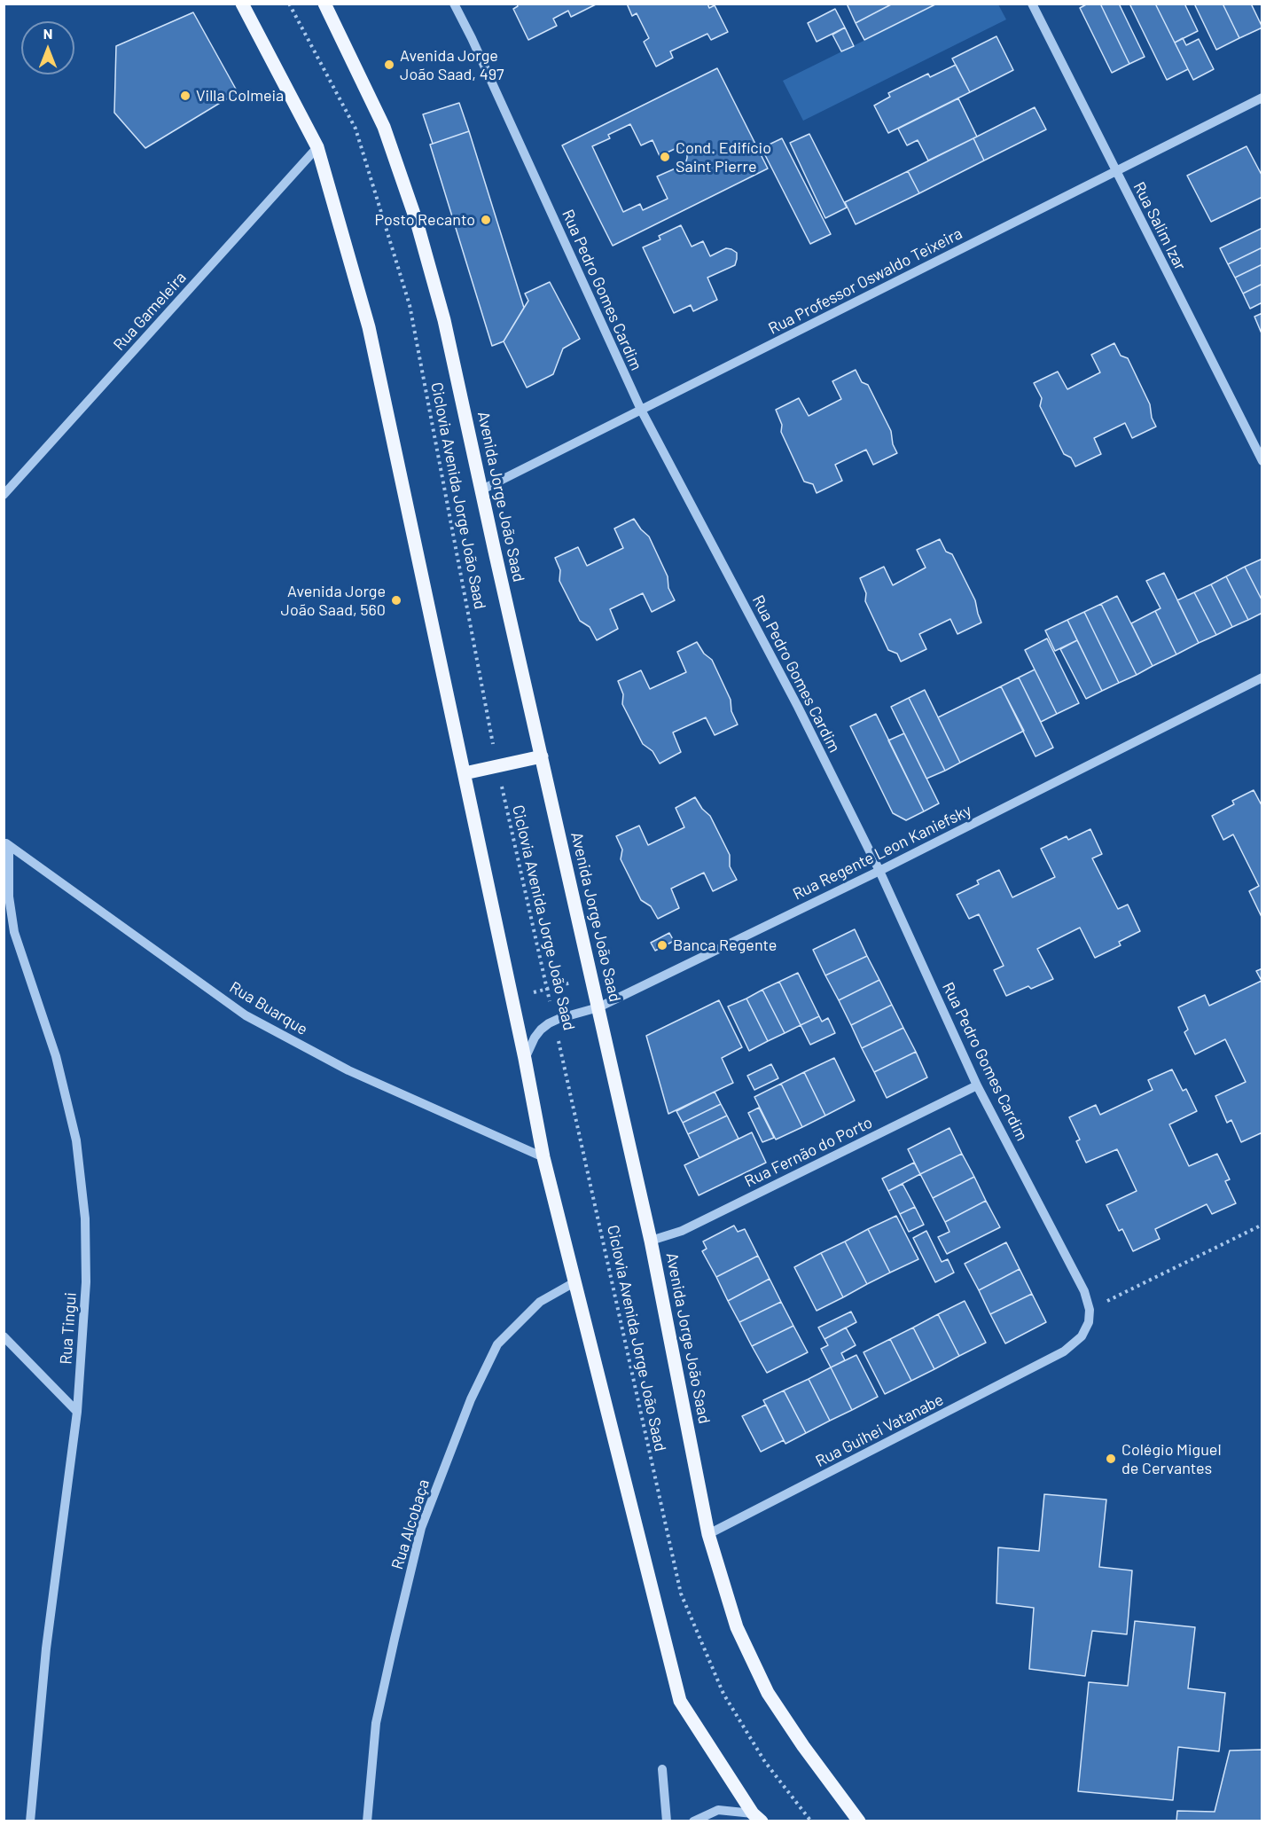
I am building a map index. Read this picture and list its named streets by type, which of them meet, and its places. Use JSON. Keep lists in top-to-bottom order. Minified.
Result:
{"streets":{"main road":["Avenida Jorge João Saad"],"street":["Rua Salim Izar","Rua Professor Oswaldo Teixeira","Rua Pedro Gomes Cardim","Rua Gameleira","Rua Regente Leon Kaniefsky","Rua Buarque","Rua Fernão do Porto","Rua Tingui","Rua Guihei Vatanabe","Rua Alcobaça"],"path":["Ciclovia Avenida Jorge João Saad"]},"crossings":[["Rua Salim Izar","Rua Professor Oswaldo Teixeira"],["Rua Professor Oswaldo Teixeira","Rua Pedro Gomes Cardim"],["Rua Professor Oswaldo Teixeira","Avenida Jorge João Saad"],["Rua Pedro Gomes Cardim","Rua Regente Leon Kaniefsky"],["Rua Pedro Gomes Cardim","Rua Fernão do Porto"],["Rua Pedro Gomes Cardim","Rua Guihei Vatanabe"],["Ciclovia Avenida Jorge João Saad","Rua Regente Leon Kaniefsky"],["Avenida Jorge João Saad","Rua Regente Leon Kaniefsky"],["Avenida Jorge João Saad","Rua Fernão do Porto"],["Avenida Jorge João Saad","Rua Guihei Vatanabe"],["Rua Buarque","Rua Tingui"]],"places":["Avenida Jorge João Saad, 497","Villa Colmeia","Cond. Edifício Saint Pierre","Posto Recanto","Avenida Jorge João Saad, 560","Banca Regente","Colégio Miguel de Cervantes"],"north":"top"}
